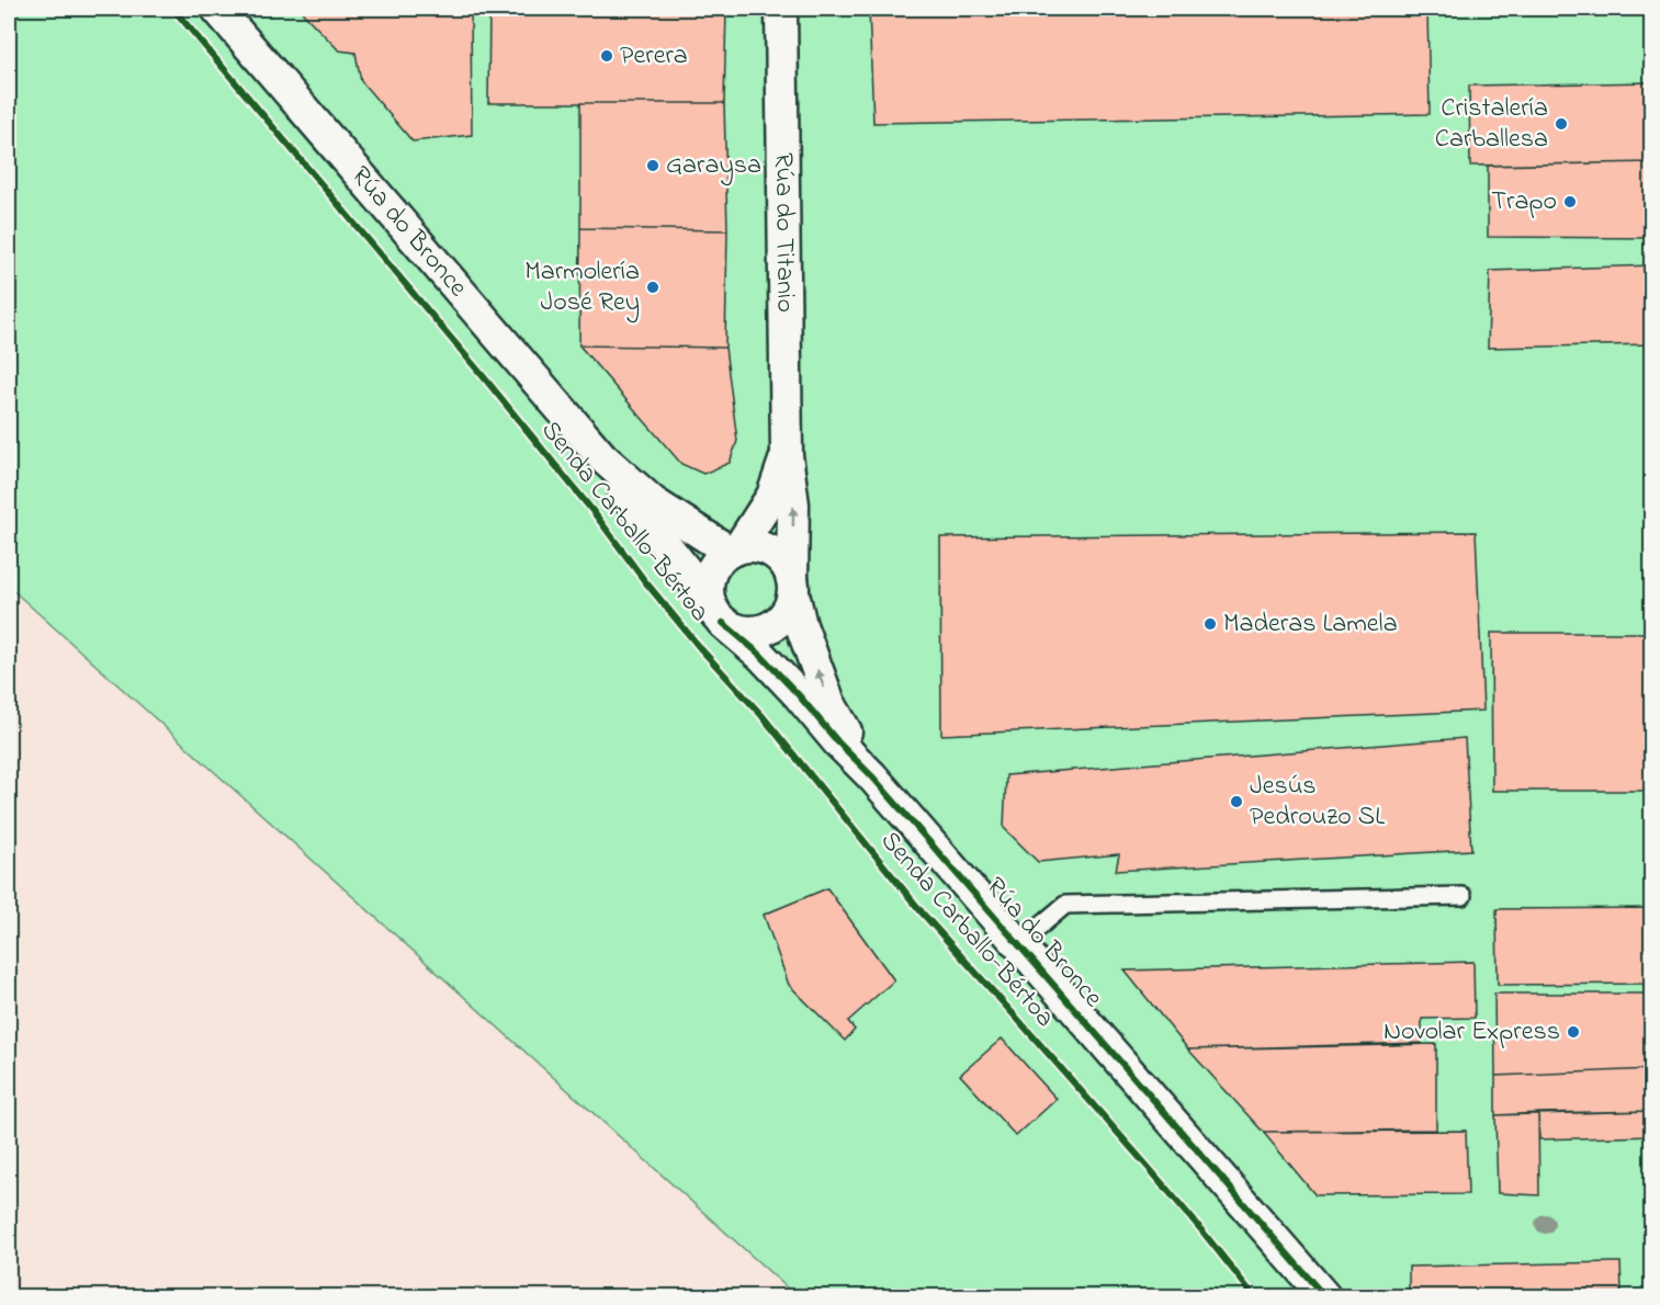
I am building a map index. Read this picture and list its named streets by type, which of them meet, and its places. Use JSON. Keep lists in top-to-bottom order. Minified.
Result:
{"streets":{"street":["Rúa do Titanio","Rúa do Bronce"],"cycle path":["Senda Carballo-Bértoa"]},"crossings":[["Rúa do Titanio","Rúa do Bronce"]],"places":["Perera","Cristalería Carballesa","Garaysa","Trapo","Marmolería José Rey","Maderas Lamela","Jesús Pedrouzo SL","Novolar Express"]}
